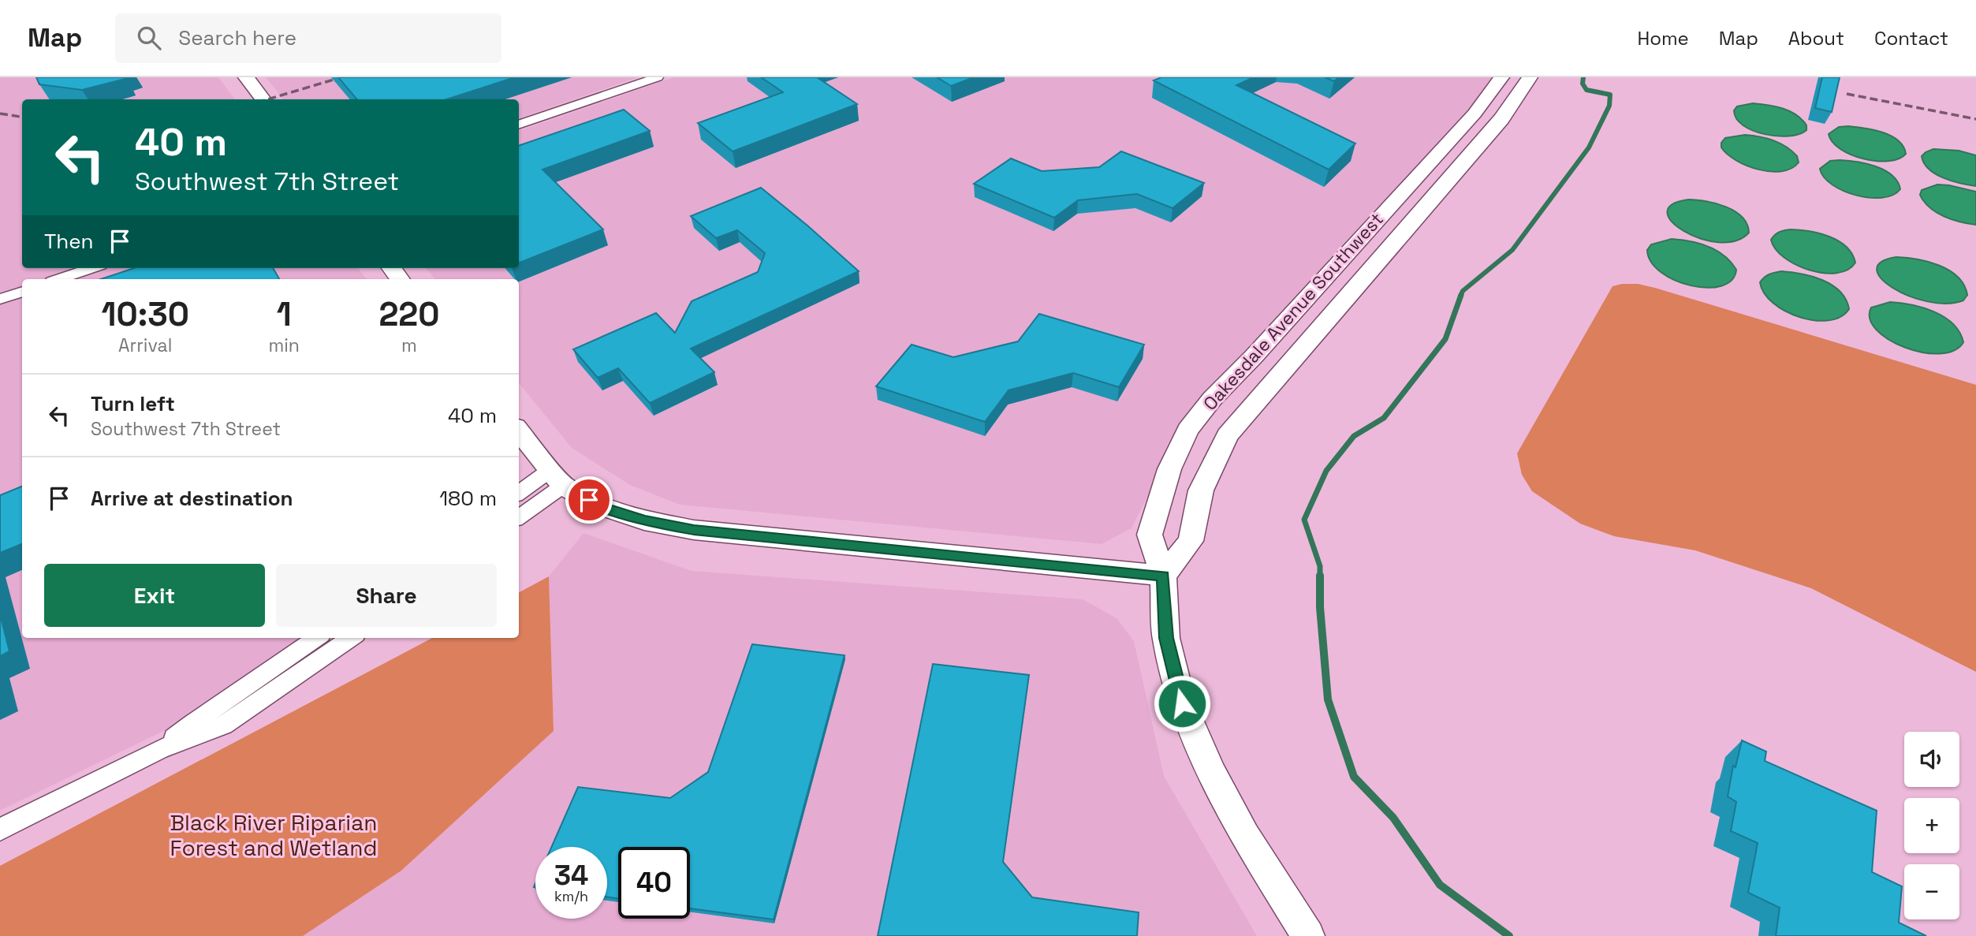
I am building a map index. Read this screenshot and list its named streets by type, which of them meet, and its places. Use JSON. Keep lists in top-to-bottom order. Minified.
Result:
{"streets":{"street":["Oakesdale Avenue Southwest"]},"parks":["Black River Riparian Forest and Wetland"],"page":{"header":"Map","search":"Search here","nav":["Home","Map","About","Contact"],"turn":["40 m","Southwest 7th Street"],"then":"Then","eta":["10:30","Arrival","1","min","220","m"],"list":[{"name":"Turn left","note":"Southwest 7th Street","value":"40 m"},{"name":"Arrive at destination","value":"180 m"}],"buttons":["Exit","Share"],"map_buttons":["+","−"],"speed":"34 km/h","limit":"40"}}
